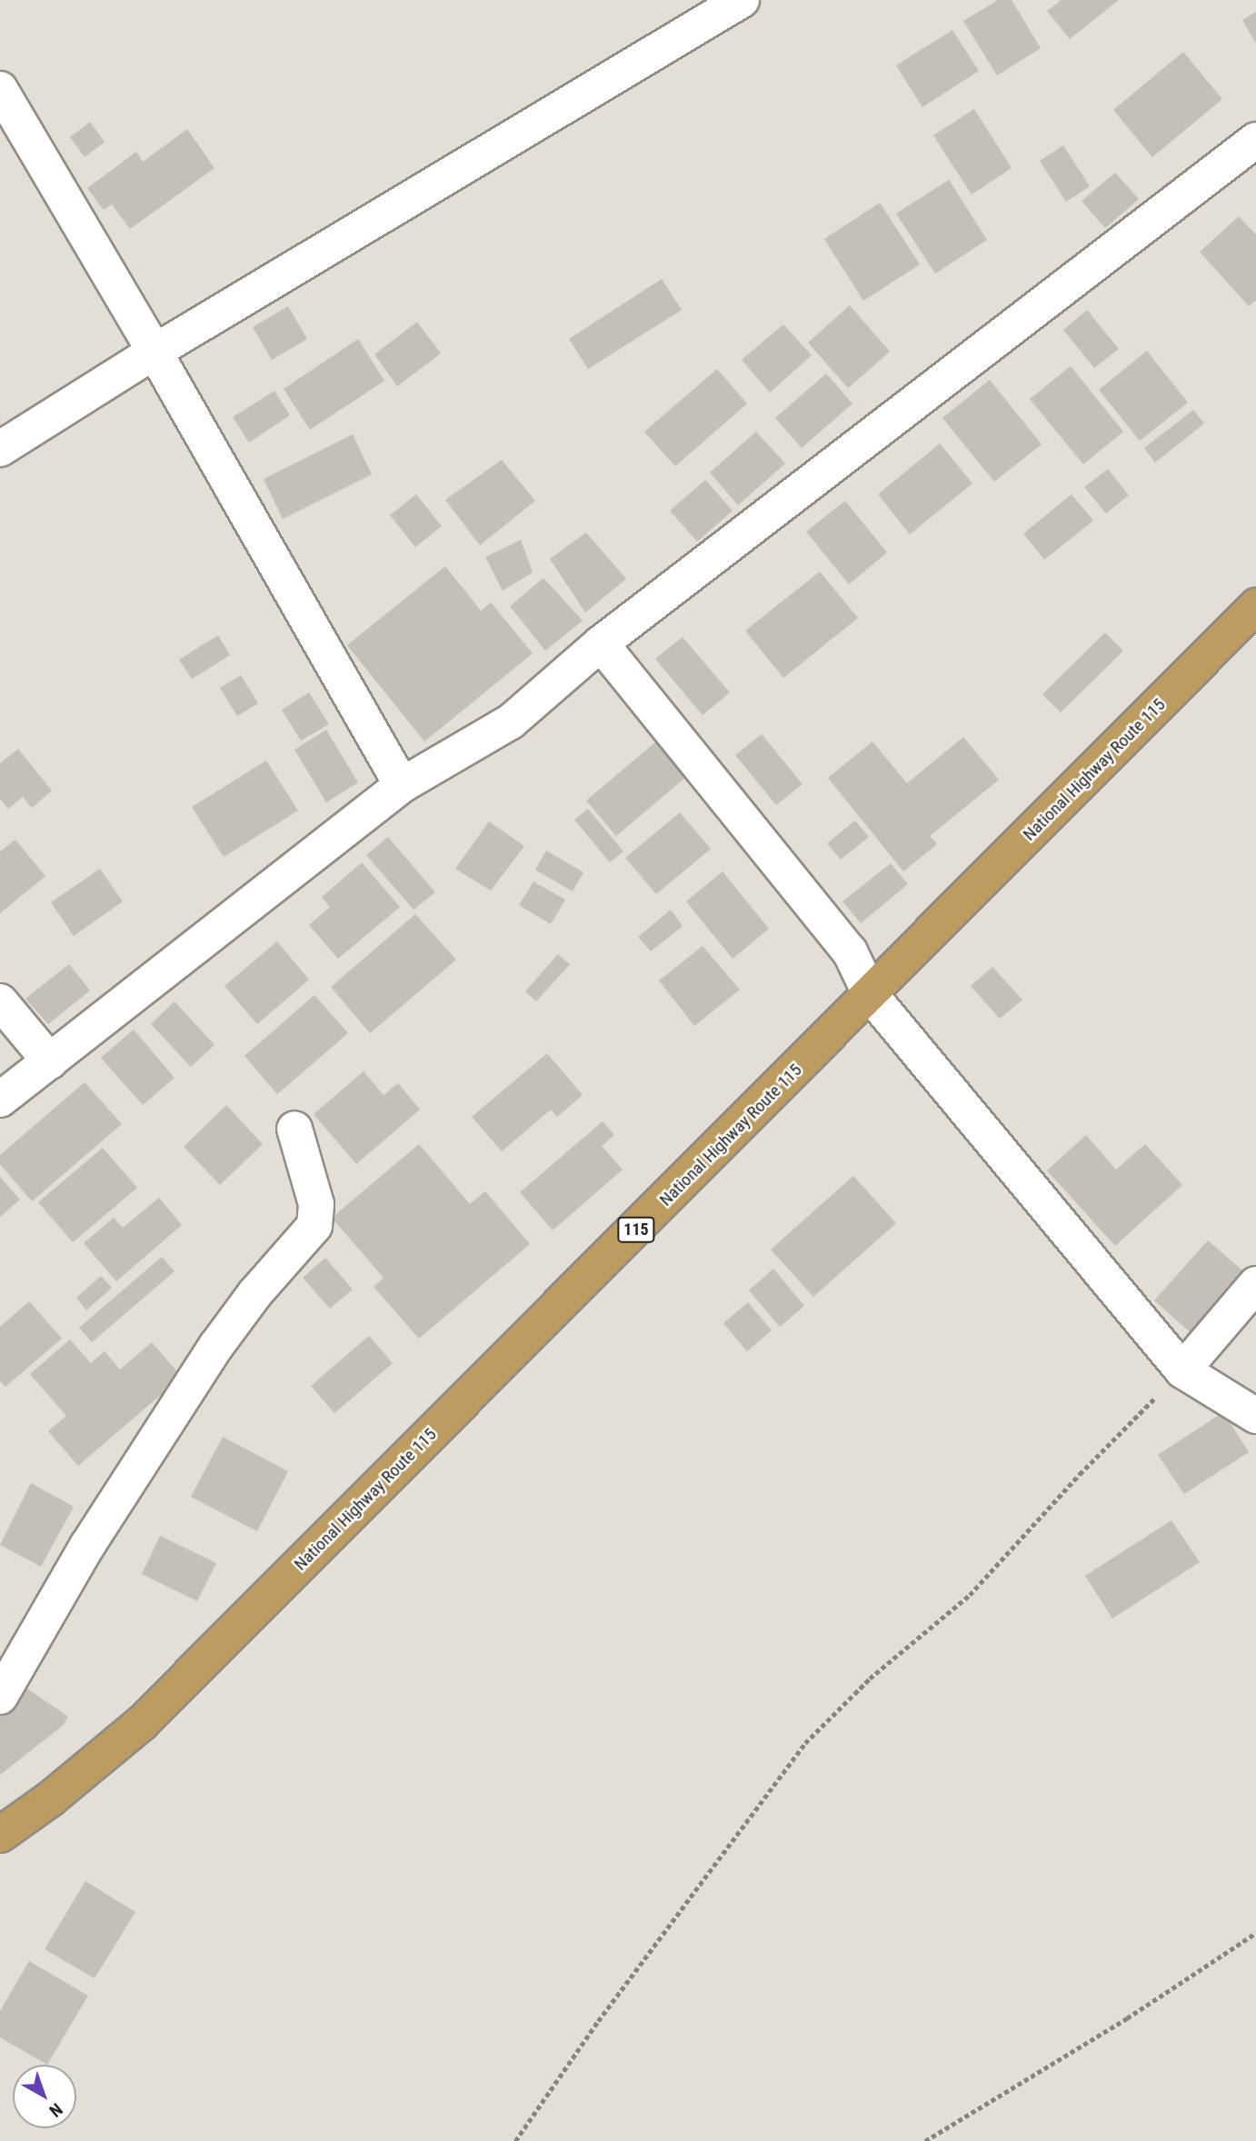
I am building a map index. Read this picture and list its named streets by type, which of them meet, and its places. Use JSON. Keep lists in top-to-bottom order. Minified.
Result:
{"streets":{"highway":["National Highway Route 115","115"]},"north":"bottom right"}
